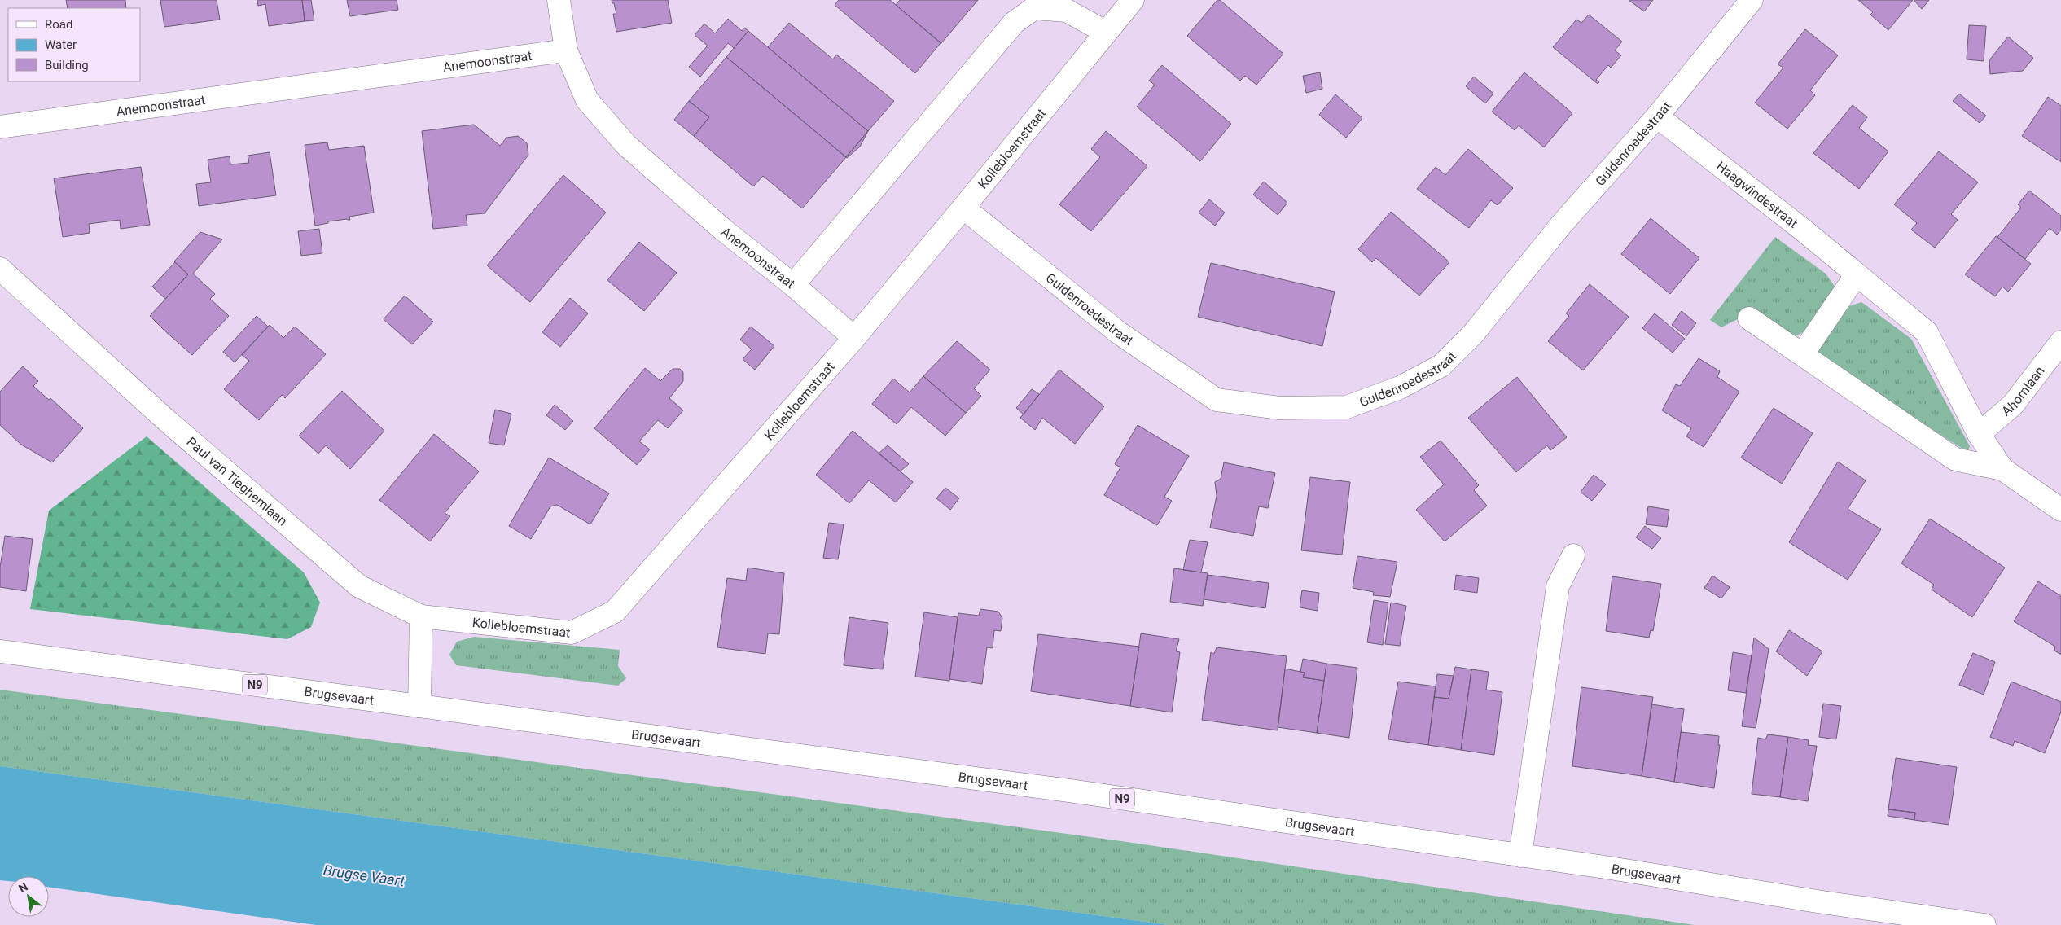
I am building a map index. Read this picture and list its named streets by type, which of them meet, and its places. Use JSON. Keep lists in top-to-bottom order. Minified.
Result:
{"streets":{"street":["Anemoonstraat","Guldenroedestraat","Kollebloemstraat","Haagwindestraat","Ahornlaan","Paul van Tieghemlaan","N9","Brugsevaart"]},"crossings":[["Anemoonstraat","Kollebloemstraat"],["Guldenroedestraat","Kollebloemstraat"],["Guldenroedestraat","Haagwindestraat"],["Kollebloemstraat","Paul van Tieghemlaan"],["Haagwindestraat","Ahornlaan"]],"water":["Brugse Vaart"],"legend":["Road","Water","Building"],"north":"top left"}
